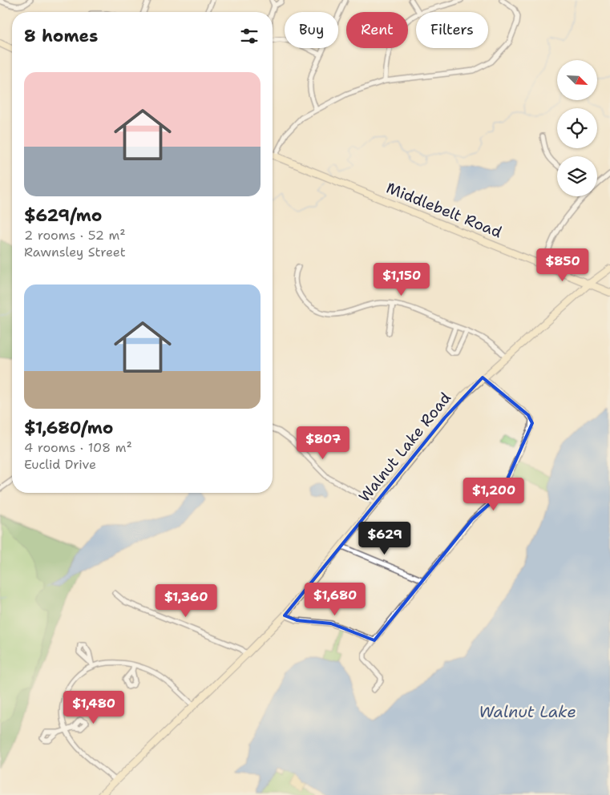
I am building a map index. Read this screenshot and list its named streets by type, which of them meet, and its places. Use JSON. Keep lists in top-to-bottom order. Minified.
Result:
{"streets":{"street":["Middlebelt Road","Walnut Lake Road"]},"crossings":[["Middlebelt Road","Walnut Lake Road"]],"water":["Walnut Lake"],"north":"bottom right","page":{"chip":["Buy","Rent","Filters"],"heading":"8 homes","list":[{"name":"$629/mo","note":"2 rooms · 52 m² · Rawnsley Street"},{"name":"$1,680/mo","note":"4 rooms · 108 m² · Euclid Drive"}],"price":["$850","$1,150","$807","$1,200","$629","$1,680","$1,360","$1,480"]}}
